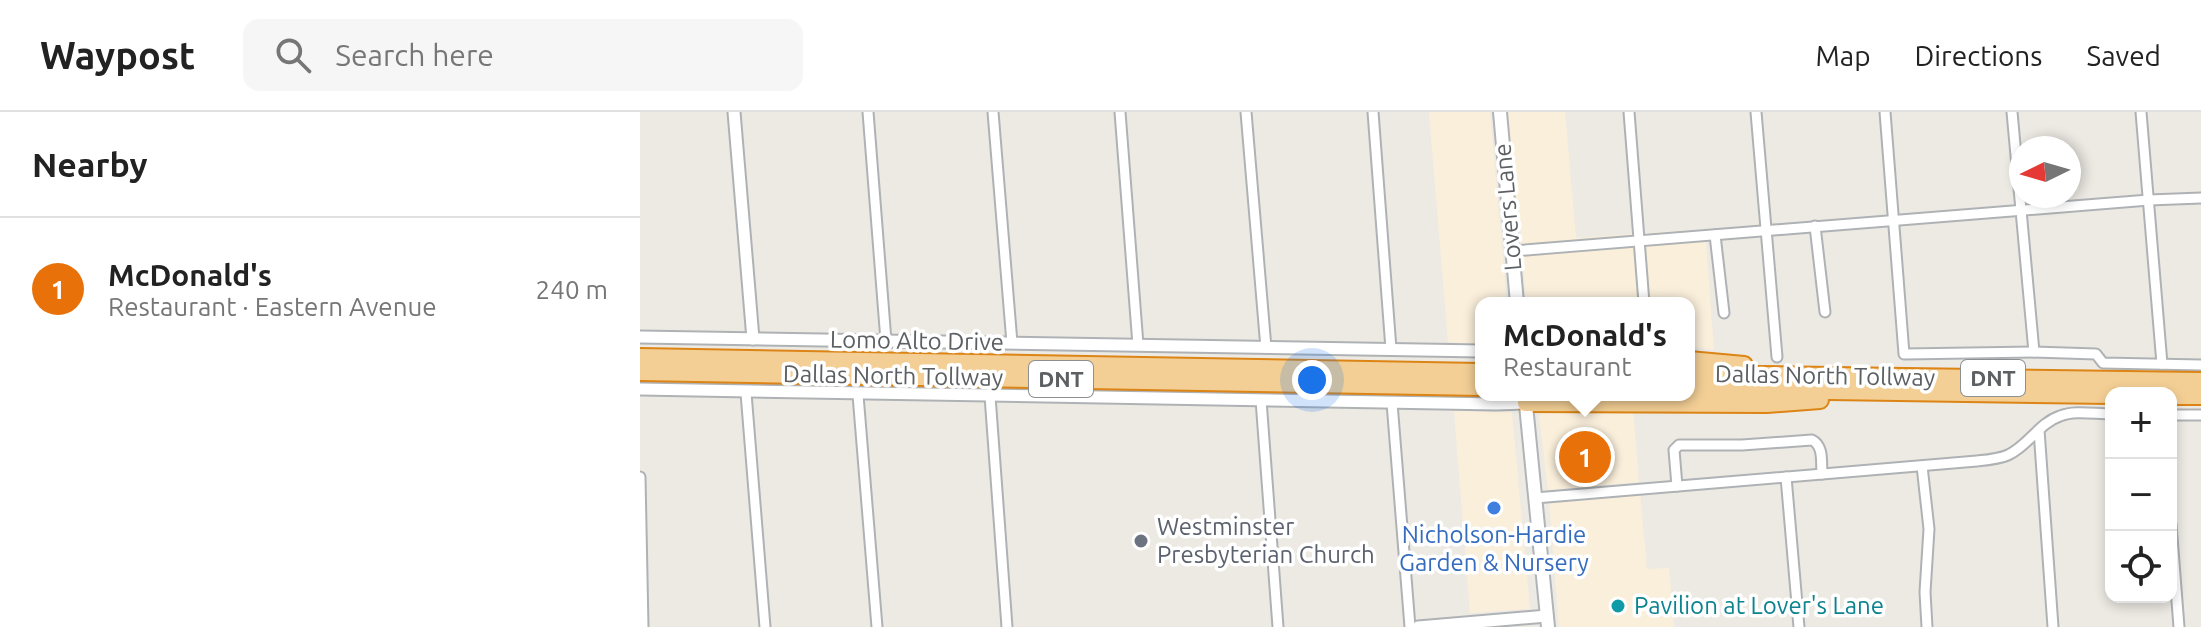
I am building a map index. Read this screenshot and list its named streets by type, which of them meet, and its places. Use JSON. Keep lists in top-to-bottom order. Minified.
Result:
{"streets":{"highway":["Dallas North Tollway","DNT"],"main road":["Lovers Lane"],"street":["Lomo Alto Drive"]},"places":["Nicholson-Hardie Garden & Nursery","Westminster Presbyterian Church","Pavilion at Lover's Lane"],"north":"left","page":{"header":"Waypost","search":"Search here","nav":["Map","Directions","Saved"],"heading":"Nearby","list":[{"mark":"1","name":"McDonald's","note":"Restaurant · Eastern Avenue","value":"240 m"}],"popup":["McDonald's","Restaurant"],"map_buttons":["+","−"],"pins":"1"}}
